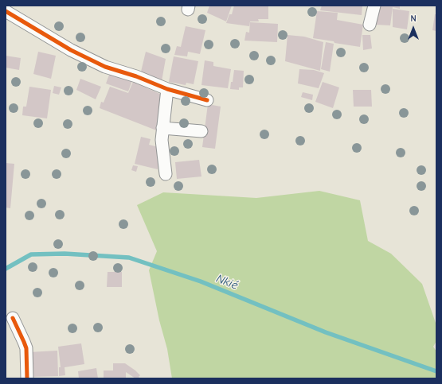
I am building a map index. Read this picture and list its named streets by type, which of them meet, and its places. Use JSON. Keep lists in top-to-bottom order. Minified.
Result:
{"water":["Nkié"],"north":"top"}
